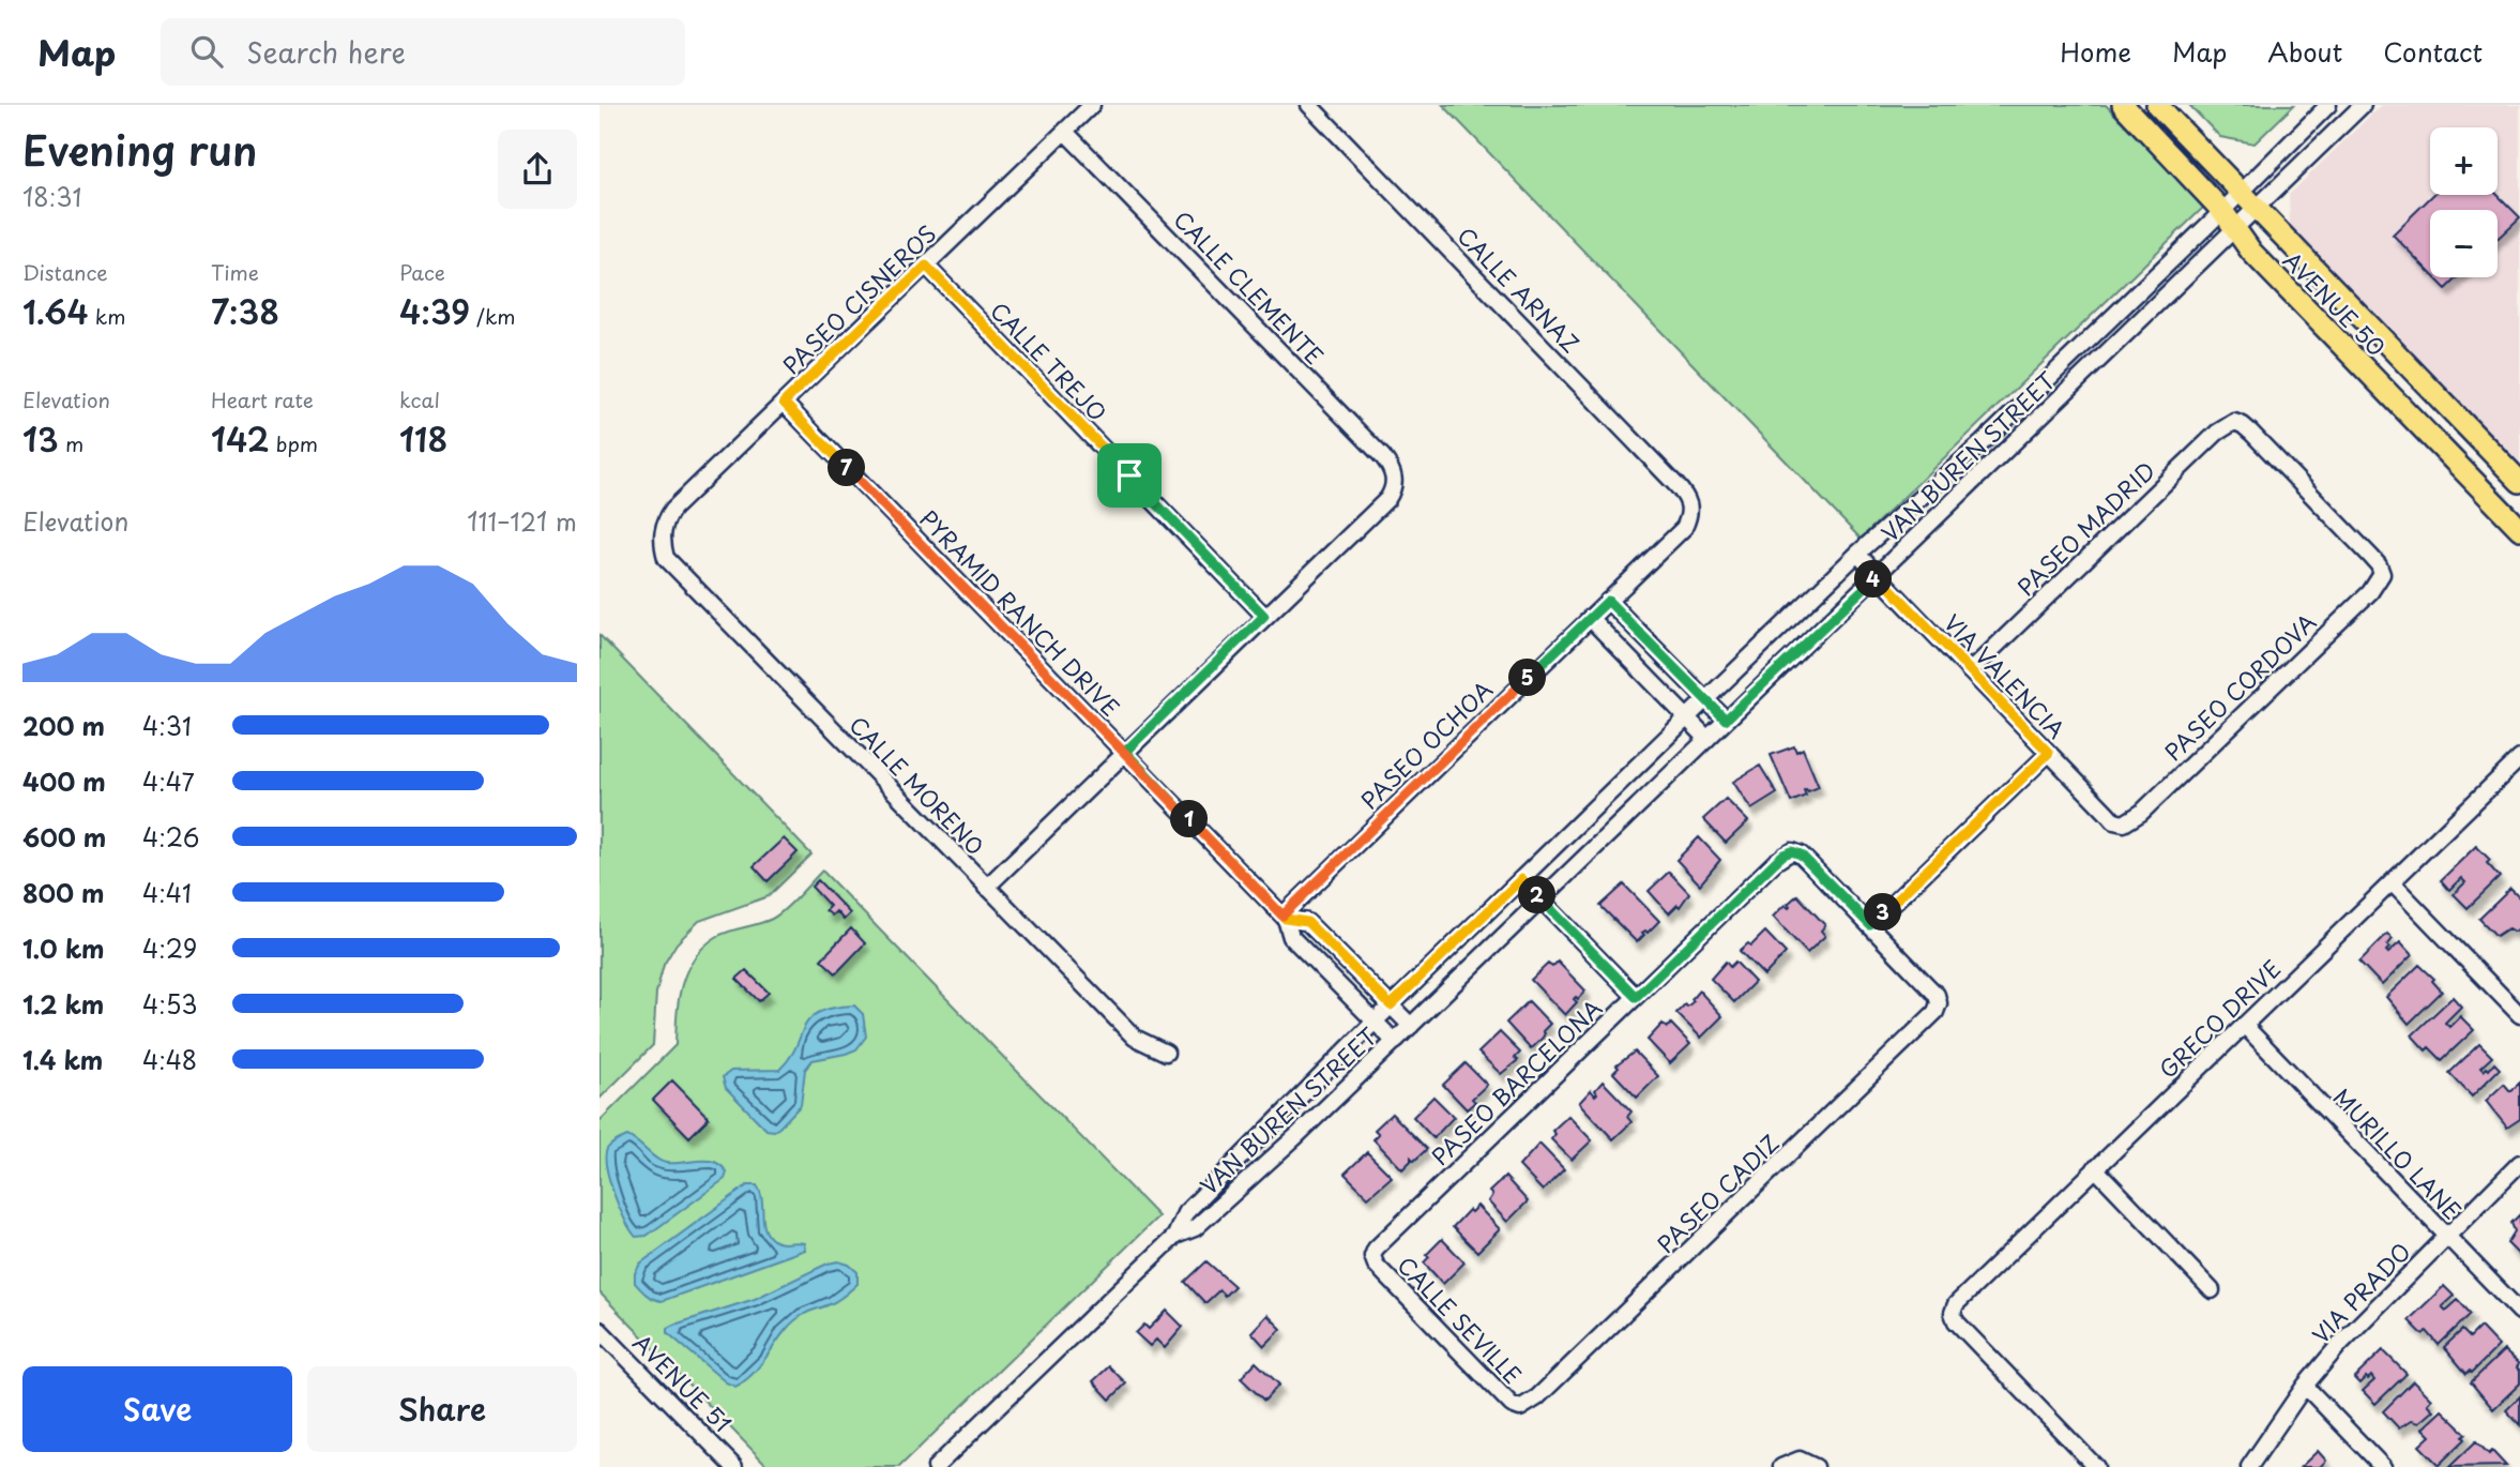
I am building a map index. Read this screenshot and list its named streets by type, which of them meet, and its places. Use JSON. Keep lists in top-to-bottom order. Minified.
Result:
{"streets":{"main road":["AVENUE 50"],"street":["CALLE CLEMENTE","CALLE ARNAZ","PASEO CISNEROS","CALLE TREJO","VAN BUREN STREET","PASEO MADRID","PYRAMID RANCH DRIVE","VIA VALENCIA","PASEO CORDOVA","PASEO OCHOA","CALLE MORENO","GRECO DRIVE","PASEO BARCELONA","MURILLO LANE","PASEO CADIZ","VIA PRADO","CALLE SEVILLE","AVENUE 51"]},"crossings":[["CALLE CLEMENTE","PASEO CISNEROS"],["CALLE CLEMENTE","CALLE TREJO"],["CALLE ARNAZ","PASEO OCHOA"],["PASEO CISNEROS","CALLE TREJO"],["PASEO CISNEROS","PYRAMID RANCH DRIVE"],["PASEO CISNEROS","CALLE MORENO"],["AVENUE 50","VAN BUREN STREET"],["VAN BUREN STREET","PYRAMID RANCH DRIVE"],["VAN BUREN STREET","VIA VALENCIA"],["PASEO MADRID","VIA VALENCIA"],["PASEO MADRID","PASEO CORDOVA"],["PYRAMID RANCH DRIVE","PASEO OCHOA"],["VIA VALENCIA","PASEO CORDOVA"],["GRECO DRIVE","MURILLO LANE"],["PASEO BARCELONA","PASEO CADIZ"],["PASEO BARCELONA","CALLE SEVILLE"],["MURILLO LANE","VIA PRADO"],["PASEO CADIZ","CALLE SEVILLE"]],"page":{"header":"Map","search":"Search here","nav":["Home","Map","About","Contact"],"heading":["Evening run","18:31"],"map_buttons":["+","−"],"stats":[["Distance","1.64 km"],["Time","7:38"],["Pace","4:39 /km"],["Elevation","13 m"],["Heart rate","142 bpm"],["kcal","118"]],"pins":["7","4","5","1","2","3"],"chart":["Elevation","111–121 m"],"list":[{"name":"200 m","note":"4:31"},{"name":"400 m","note":"4:47"},{"name":"600 m","note":"4:26"},{"name":"800 m","note":"4:41"},{"name":"1.0 km","note":"4:29"},{"name":"1.2 km","note":"4:53"},{"name":"1.4 km","note":"4:48"}],"buttons":["Save","Share"]}}
